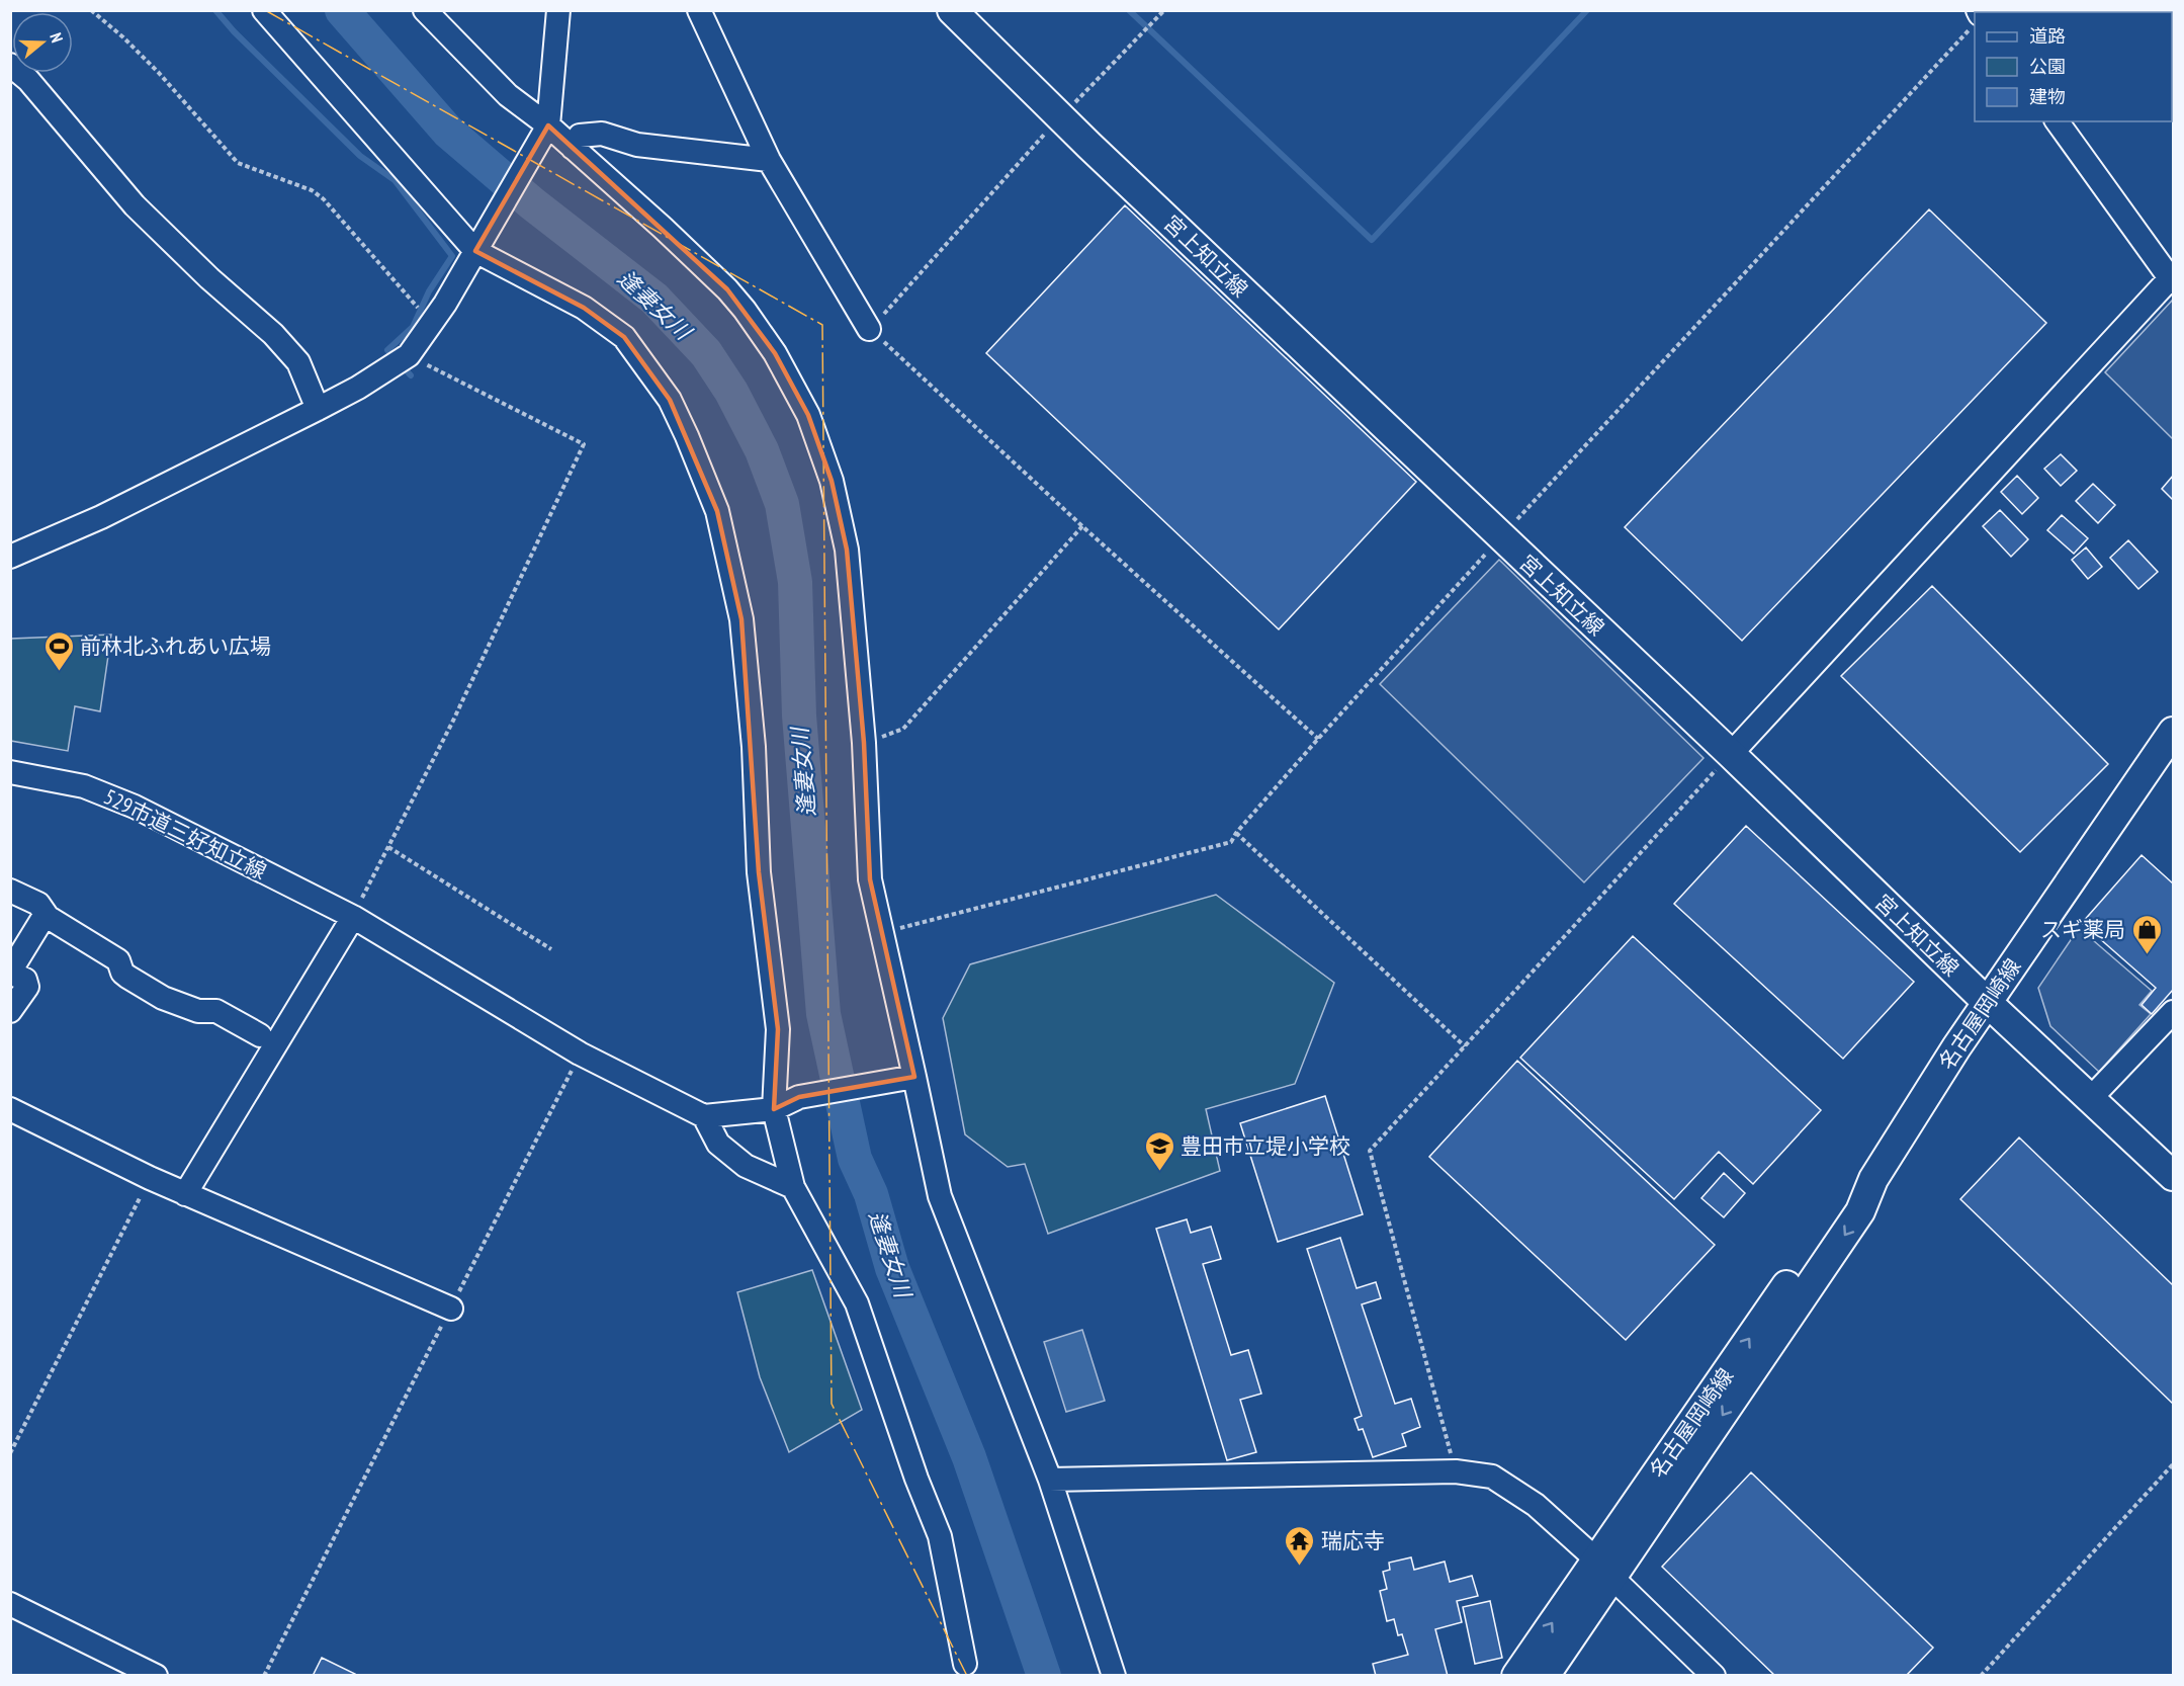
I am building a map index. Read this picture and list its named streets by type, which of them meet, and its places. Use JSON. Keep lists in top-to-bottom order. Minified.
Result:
{"streets":{"main road":["宮上知立線","名古屋岡崎線"],"street":["529市道三好知立線"]},"crossings":[["宮上知立線","名古屋岡崎線"]],"water":["逢妻女川"],"places":{"sports":["前林北ふれあい広場"],"shop":["スギ薬局"],"school or university":["豊田市立堤小学校"],"temple":["瑞応寺"]},"legend":["道路","公園","建物"],"north":"right"}
